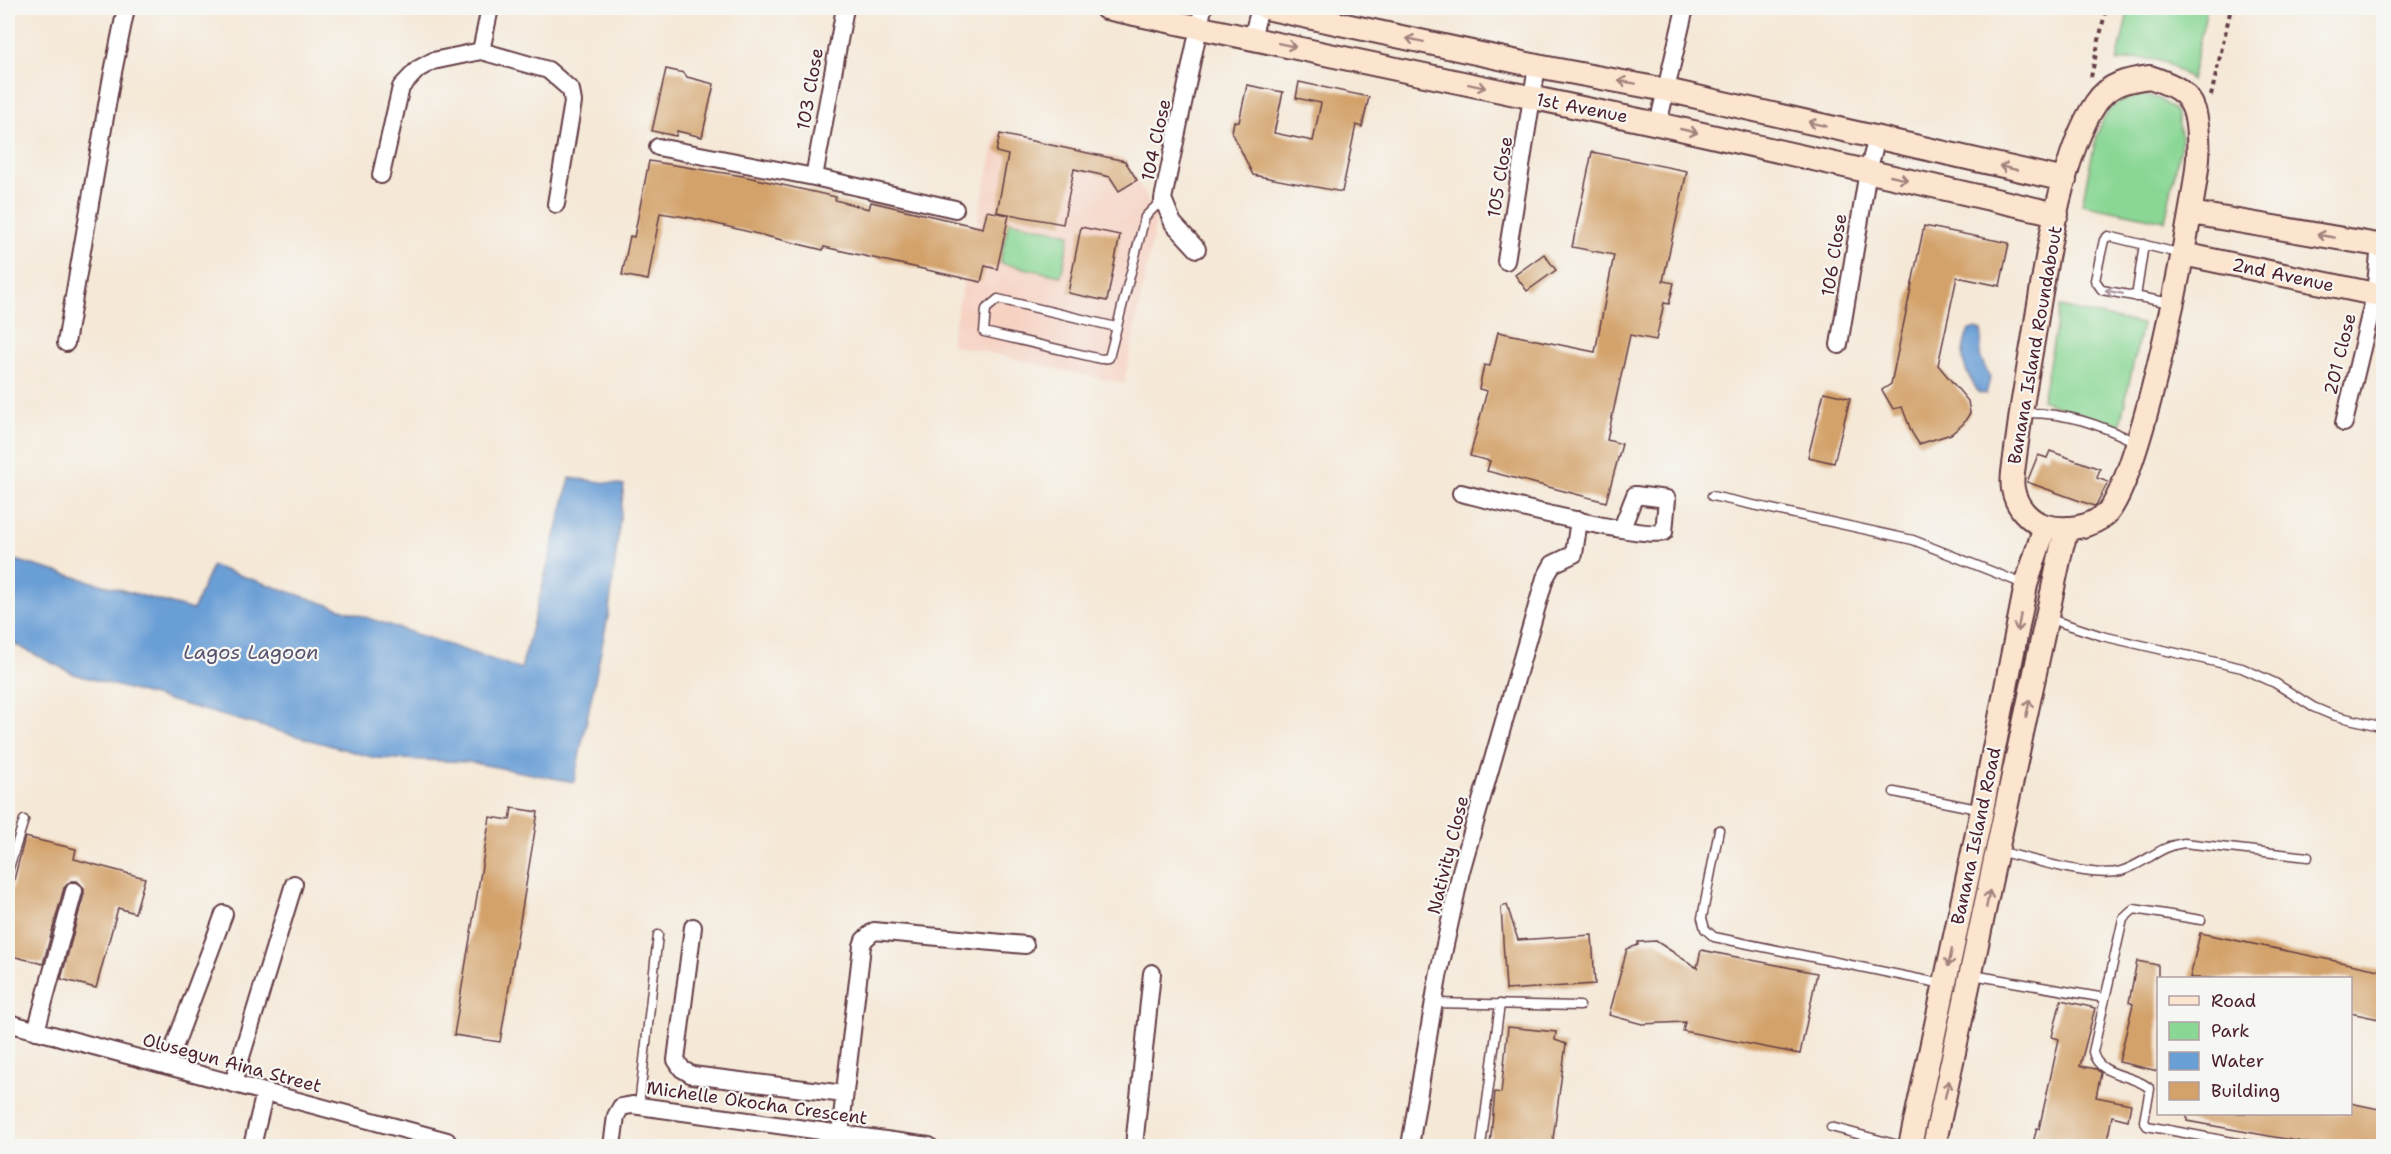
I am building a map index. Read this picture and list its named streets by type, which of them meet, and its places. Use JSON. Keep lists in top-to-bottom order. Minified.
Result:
{"streets":{"street":["103 Close","1st Avenue","104 Close","105 Close","106 Close","2nd Avenue","Banana Island Roundabout","201 Close","Banana Island Road","Nativity Close","Olusegun Aina Street","Michelle Okocha Crescent"]},"crossings":[["1st Avenue","104 Close"],["1st Avenue","105 Close"],["1st Avenue","106 Close"],["1st Avenue","Banana Island Roundabout"],["2nd Avenue","Banana Island Roundabout"],["2nd Avenue","201 Close"],["Banana Island Roundabout","Banana Island Road"]],"water":["Lagos Lagoon"],"legend":["Road","Park","Water","Building"]}
